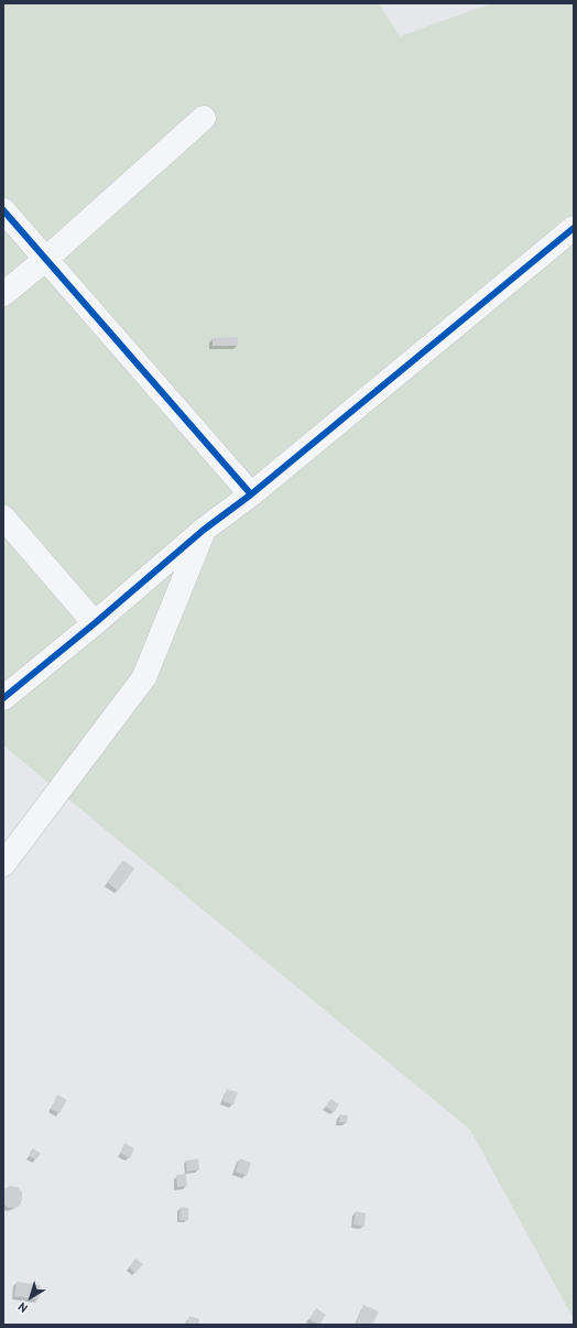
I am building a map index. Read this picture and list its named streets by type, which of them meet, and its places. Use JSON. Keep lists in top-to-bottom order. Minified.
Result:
{"north":"bottom left"}
